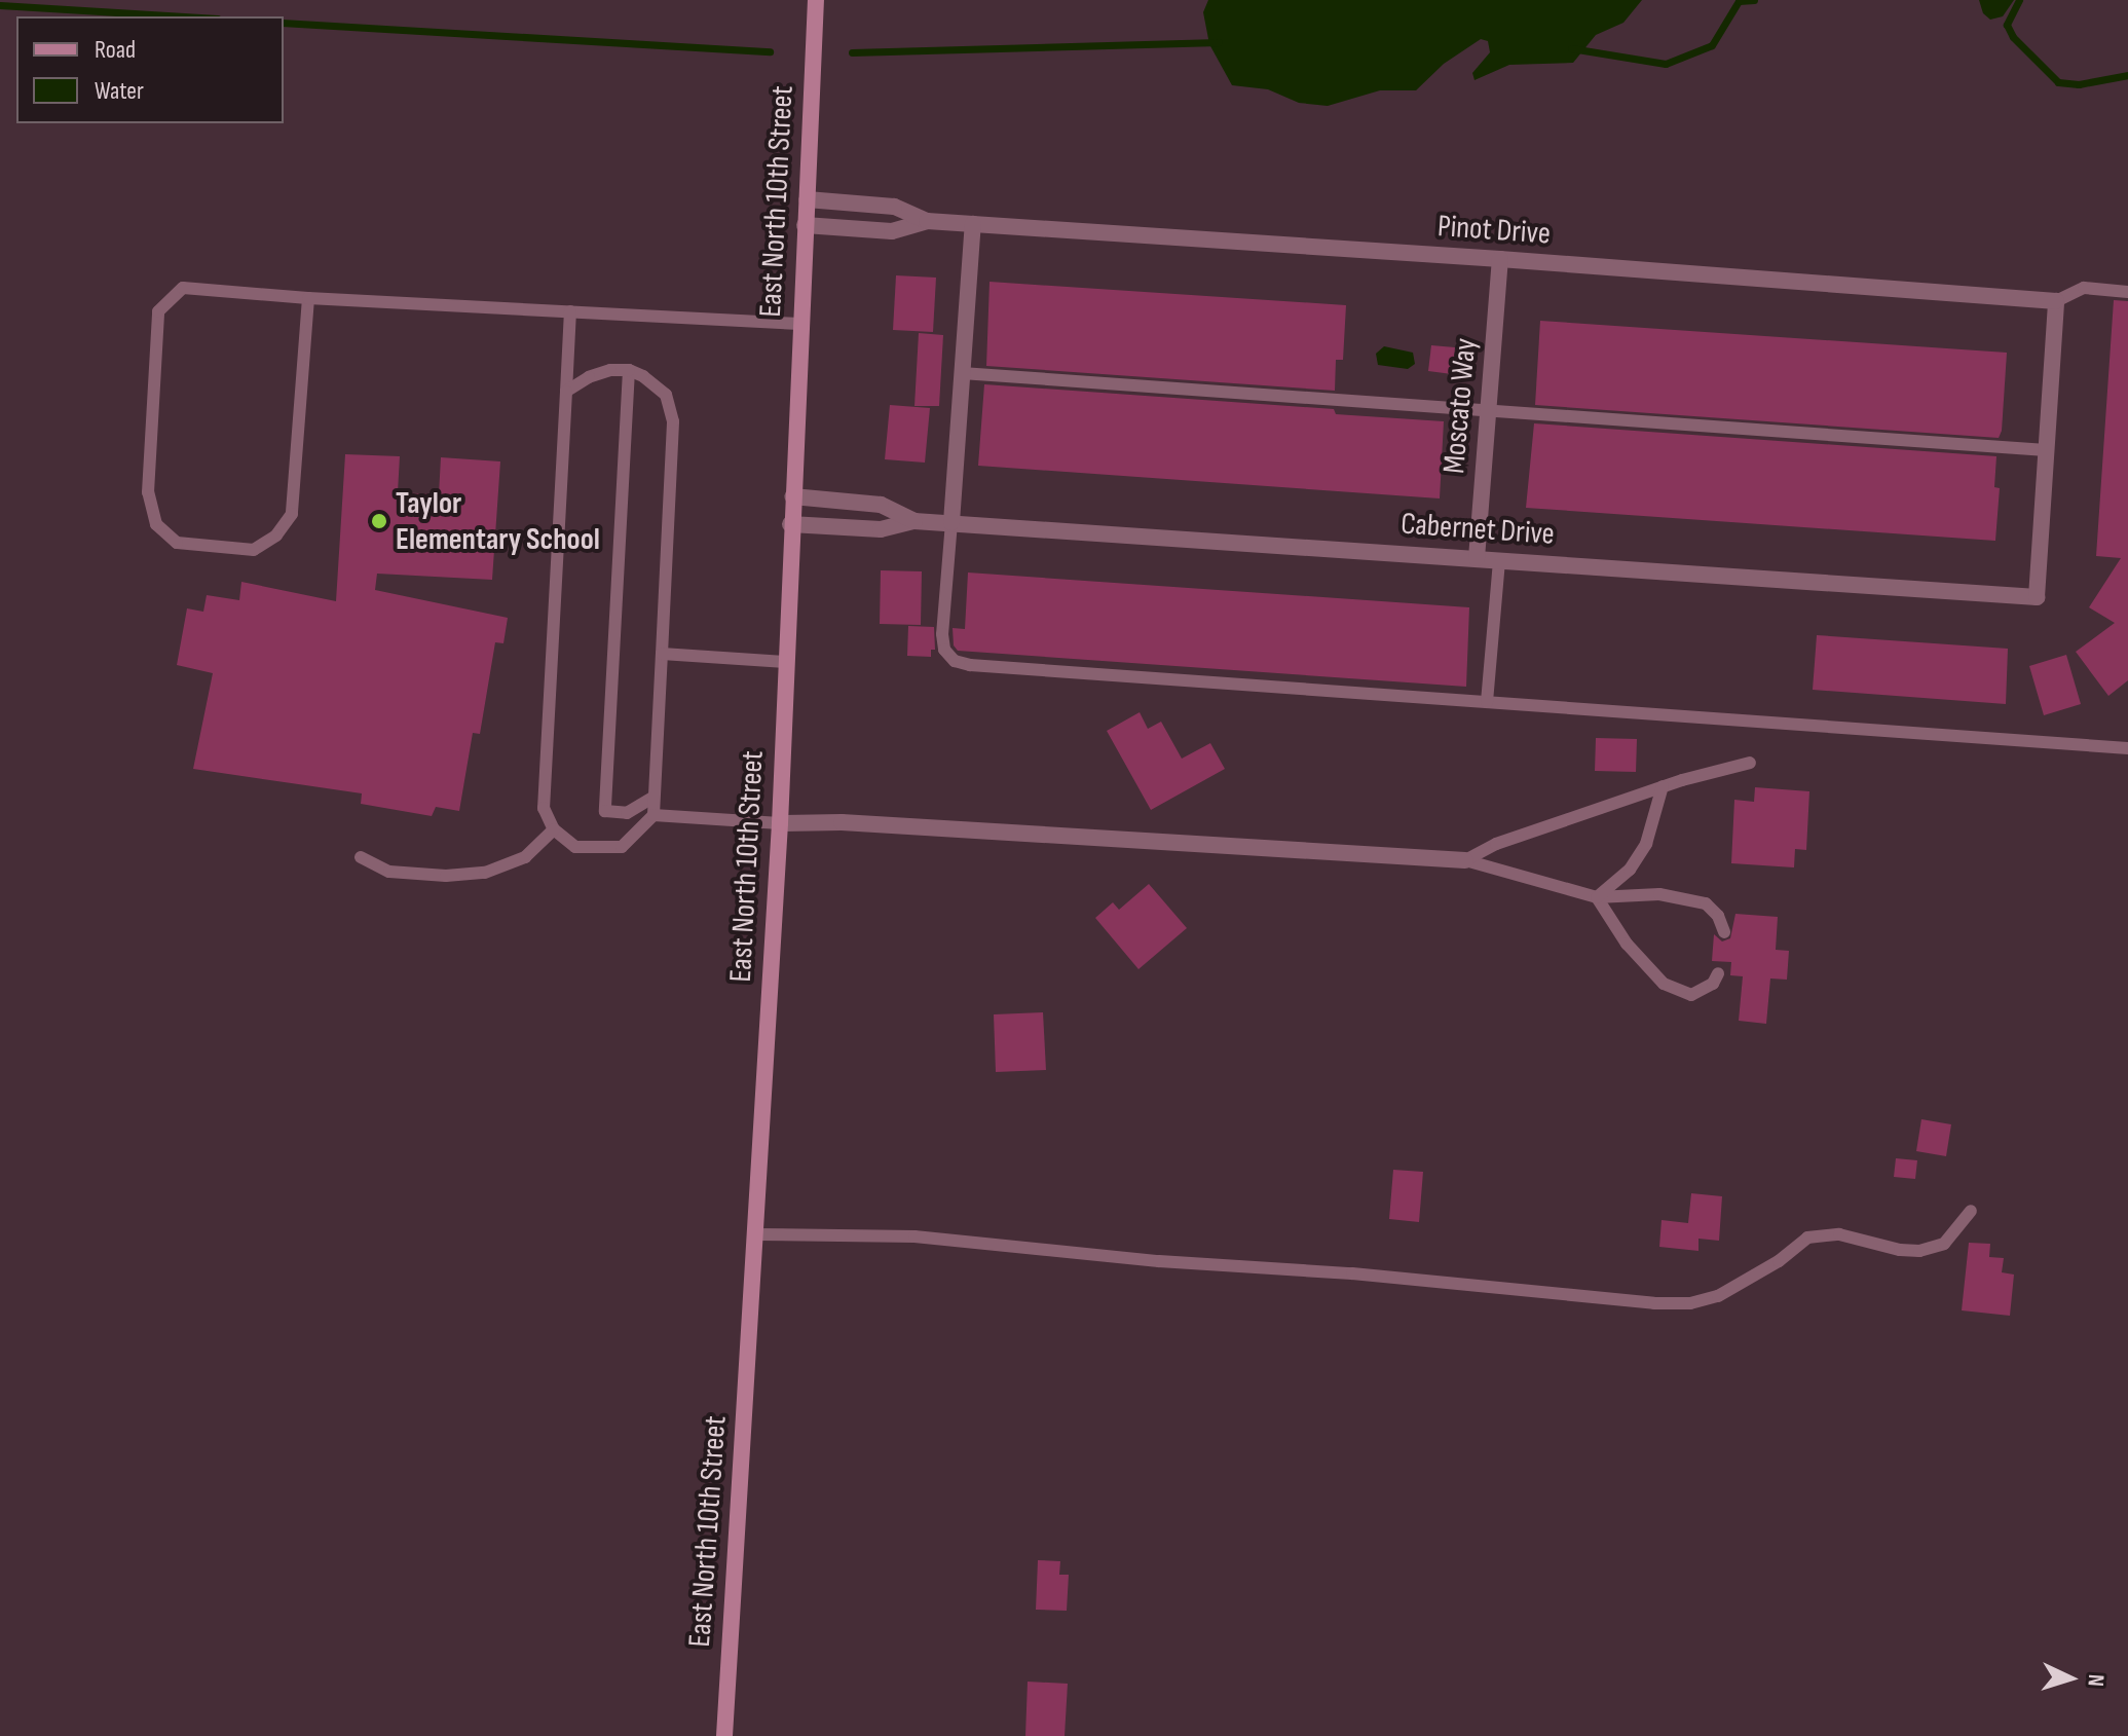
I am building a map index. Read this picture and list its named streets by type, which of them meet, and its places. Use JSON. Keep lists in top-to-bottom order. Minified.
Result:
{"streets":{"main road":["East North 10th Street"],"street":["Pinot Drive","Moscato Way","Cabernet Drive"]},"crossings":[["East North 10th Street","Pinot Drive"],["East North 10th Street","Cabernet Drive"],["Pinot Drive","Moscato Way"],["Moscato Way","Cabernet Drive"]],"places":["Taylor Elementary School"],"legend":["Road","Water"],"north":"right"}
